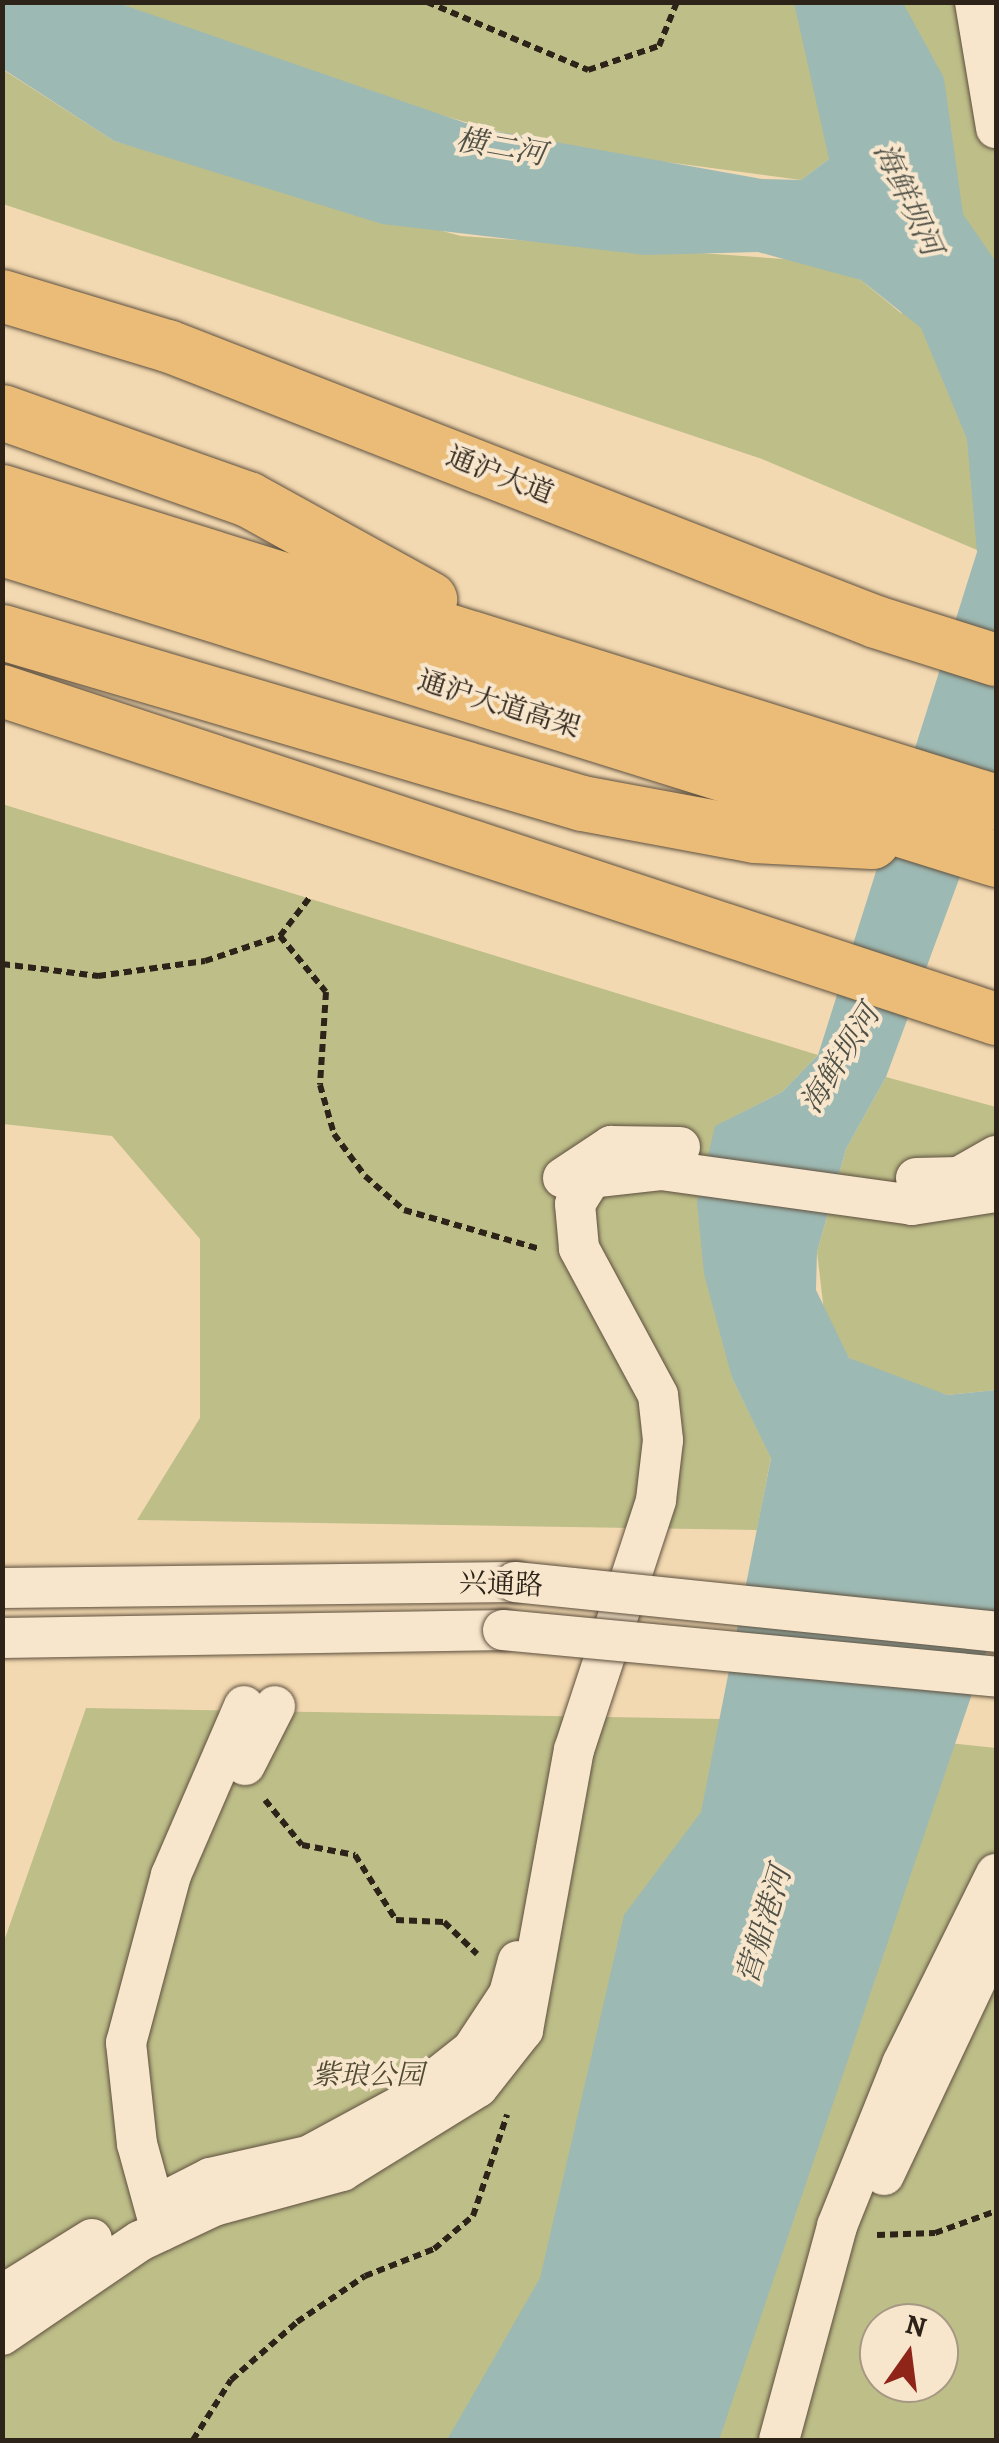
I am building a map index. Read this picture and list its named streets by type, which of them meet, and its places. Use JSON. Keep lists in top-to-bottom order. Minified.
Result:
{"streets":{"highway":["通沪大道高架"],"main road":["通沪大道"],"street":["兴通路"]},"water":["横二河","海鲜坝河","营船港河"],"parks":["紫琅公园"],"north":"top"}
